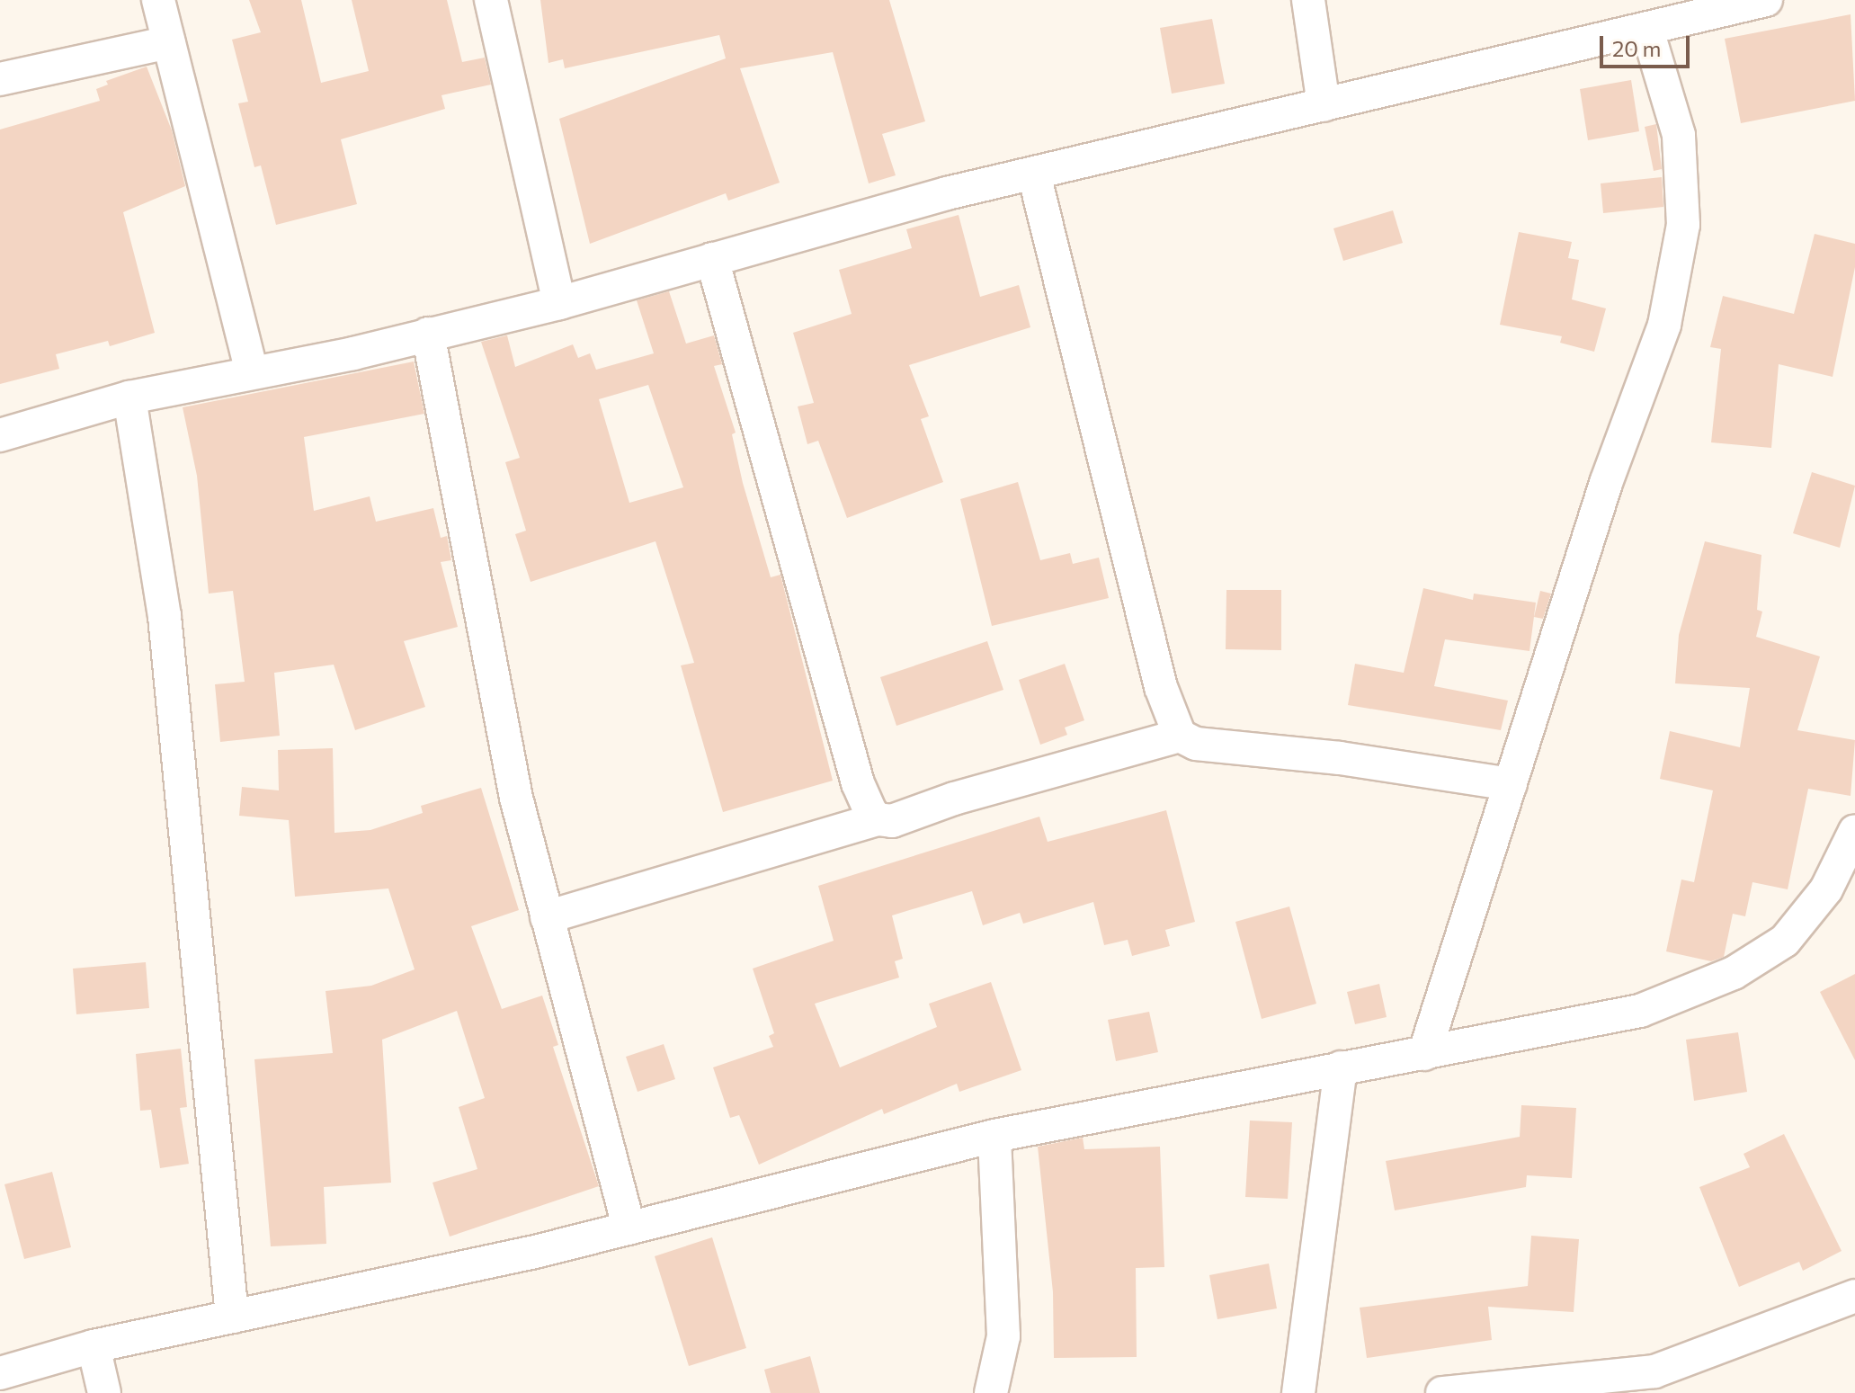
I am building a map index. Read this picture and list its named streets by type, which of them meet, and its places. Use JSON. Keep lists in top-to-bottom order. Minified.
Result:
{"scale_bar":"20 m"}
